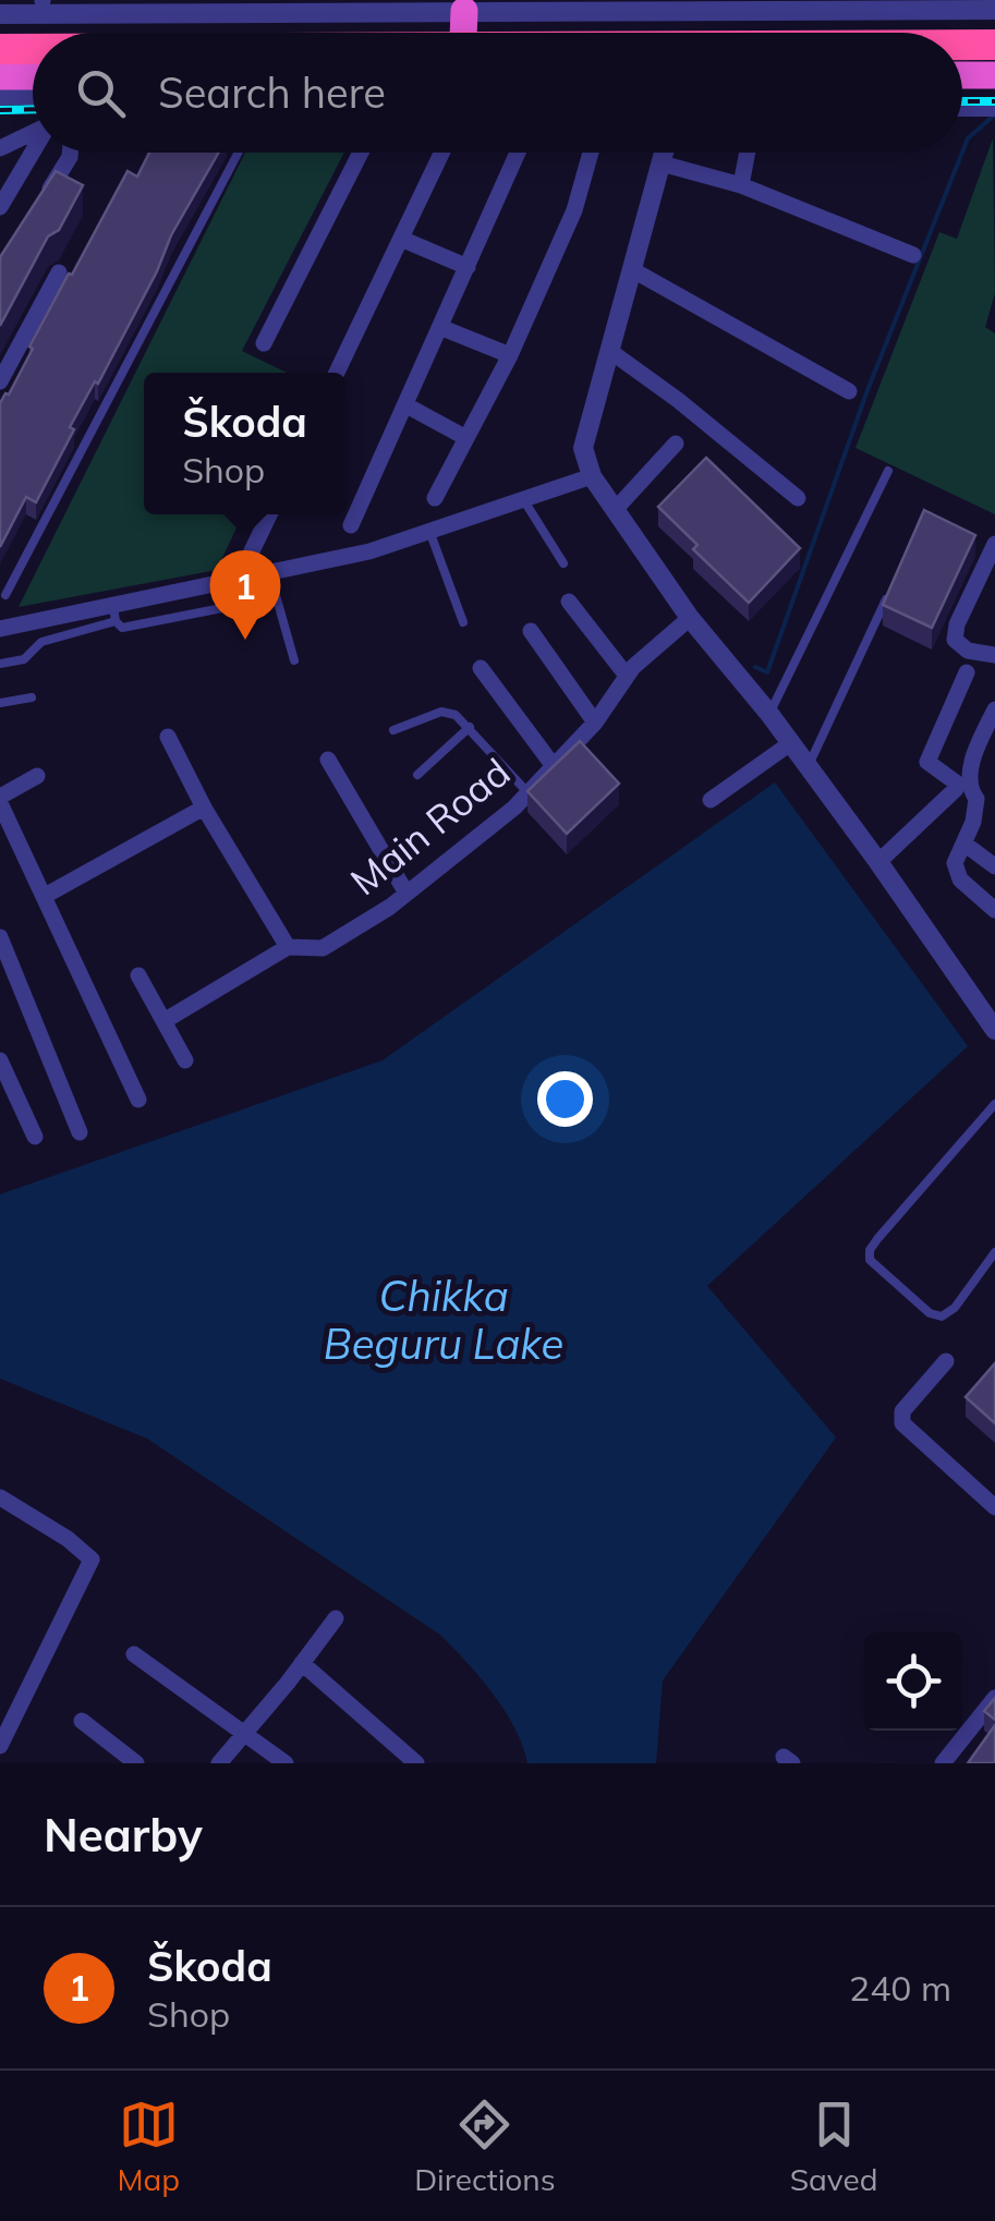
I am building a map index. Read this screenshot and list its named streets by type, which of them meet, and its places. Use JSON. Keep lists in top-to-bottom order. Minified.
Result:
{"streets":{"street":["Main Road"]},"water":["Chikka Beguru Lake"],"page":{"search":"Search here","popup":["Škoda","Shop"],"pins":"1","heading":"Nearby","list":[{"mark":"1","name":"Škoda","note":"Shop","value":"240 m"}],"nav":["Map","Directions","Saved"]}}
